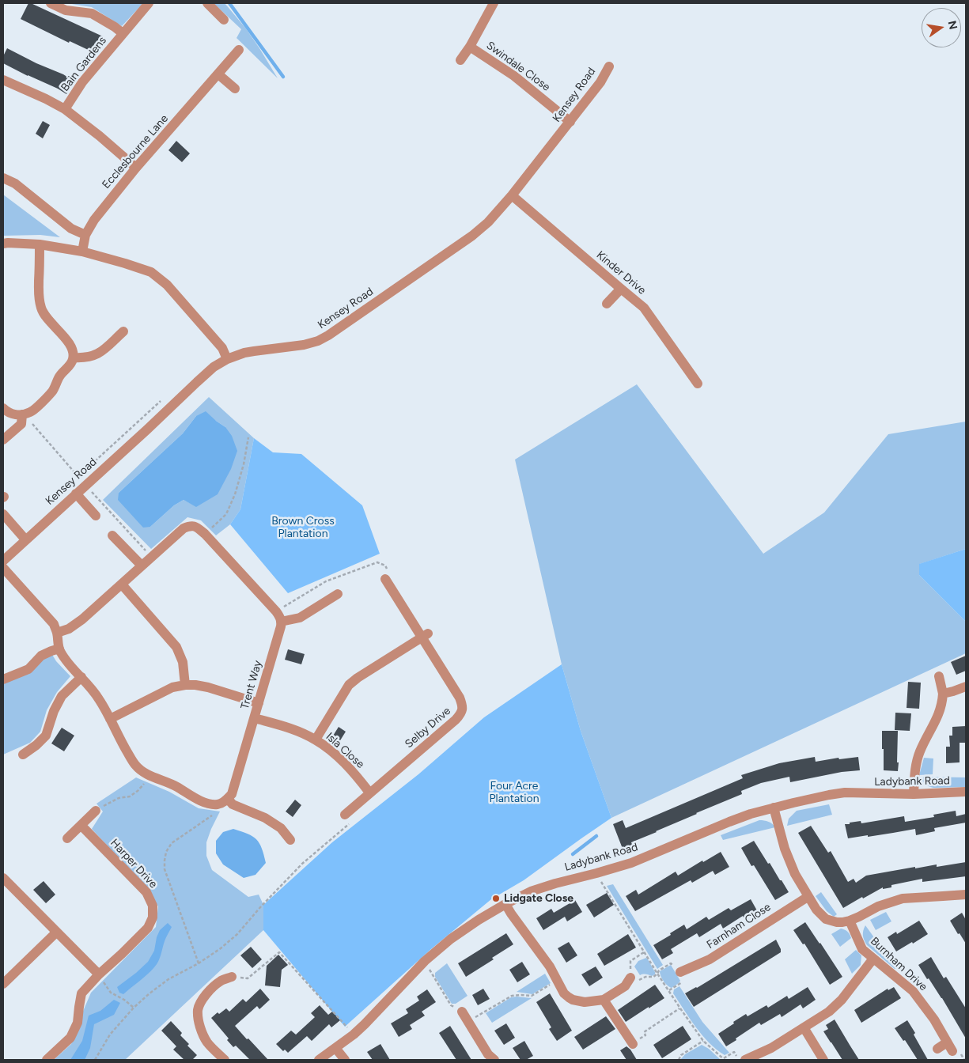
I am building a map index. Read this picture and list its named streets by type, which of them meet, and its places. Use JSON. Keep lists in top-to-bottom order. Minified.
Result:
{"streets":{"street":["Bain Gardens","Swindale Close","Kensey Road","Ecclesbourne Lane","Kinder Drive","Trent Way","Selby Drive","Isla Close","Ladybank Road","Harper Drive","Farnham Close","Burnham Drive"]},"crossings":[["Swindale Close","Kensey Road"],["Kensey Road","Kinder Drive"],["Trent Way","Isla Close"],["Selby Drive","Isla Close"]],"parks":["Brown Cross Plantation","Four Acre Plantation"],"places":["Lidgate Close"],"north":"right"}
